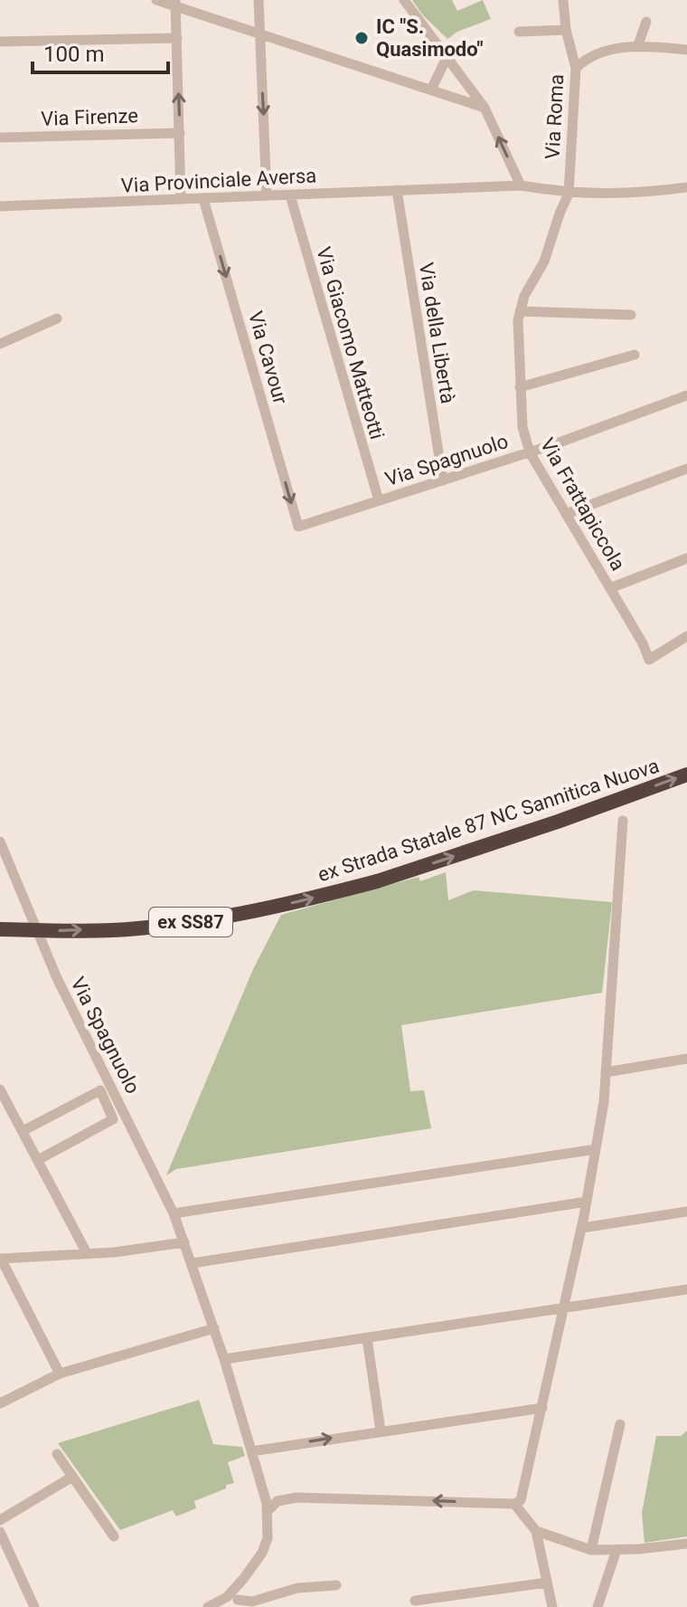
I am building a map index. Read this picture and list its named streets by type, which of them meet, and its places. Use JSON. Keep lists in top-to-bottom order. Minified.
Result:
{"streets":{"highway":["ex Strada Statale 87 NC Sannitica Nuova","ex SS87"],"street":["Via Firenze","Via Roma","Via Provinciale Aversa","Via della Libertà","Via Giacomo Matteotti","Via Cavour","Via Spagnuolo","Via Frattapiccola"]},"crossings":[["Via Roma","Via Provinciale Aversa"],["Via Roma","Via Frattapiccola"],["Via Provinciale Aversa","Via della Libertà"],["Via Provinciale Aversa","Via Giacomo Matteotti"],["Via Provinciale Aversa","Via Cavour"],["Via Provinciale Aversa","Via Frattapiccola"],["Via della Libertà","Via Spagnuolo"],["Via Giacomo Matteotti","Via Spagnuolo"],["Via Cavour","Via Spagnuolo"],["Via Spagnuolo","Via Frattapiccola"]],"one_way":["Via Cavour","ex Strada Statale 87 NC Sannitica Nuova"],"places":["IC \"S. Quasimodo\""],"scale_bar":"100 m"}
